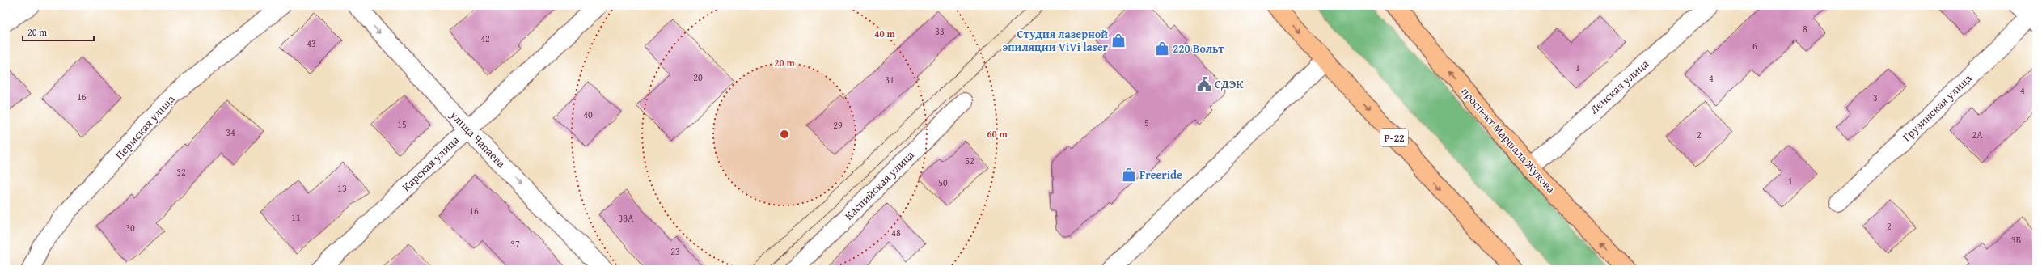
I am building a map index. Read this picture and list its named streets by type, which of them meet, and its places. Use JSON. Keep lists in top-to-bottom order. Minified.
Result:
{"streets":{"highway":["Р-22","проспект Маршала Жукова"],"street":["Ленская улица","Грузинская улица","Пермская улица","улица Чапаева","Карская улица","Каспийская улица"]},"crossings":[["Ленская улица","проспект Маршала Жукова"],["улица Чапаева","Карская улица"]],"one_way":["улица Чапаева"],"places":{"shop":["Студия лазерной эпиляции ViVi laser","220 Вольт","Freeride"],"public building":["СДЭК"]},"house_numbers":["8","33","42","43","6","1","20","4","31","4","16","3","40","5","15","29","34","2","2А","52","32","1","50","13","16","11","38А","2","30","48","3Б","37","23"],"scale_bar":"20 m","rings":["40 m","20 m","60 m"]}
